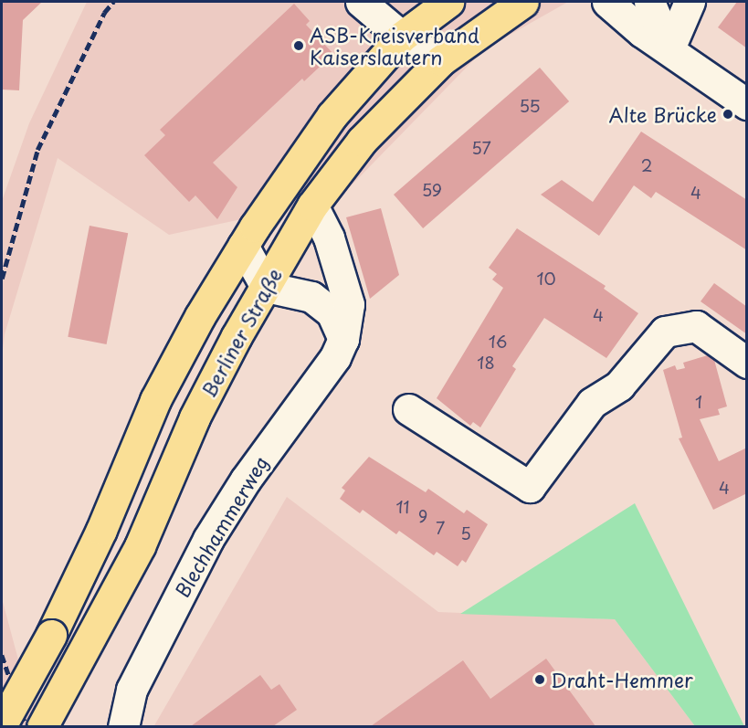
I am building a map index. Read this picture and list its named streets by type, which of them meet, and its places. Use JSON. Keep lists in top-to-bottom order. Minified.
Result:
{"streets":{"main road":["Berliner Straße"],"street":["Blechhammerweg"]},"crossings":[["Berliner Straße","Blechhammerweg"]],"places":["ASB-Kreisverband Kaiserslautern","Alte Brücke","Draht-Hemmer"],"house_numbers":["55","57","2","59","4","10","4","16","18","1","4","11","9","7","5"]}
